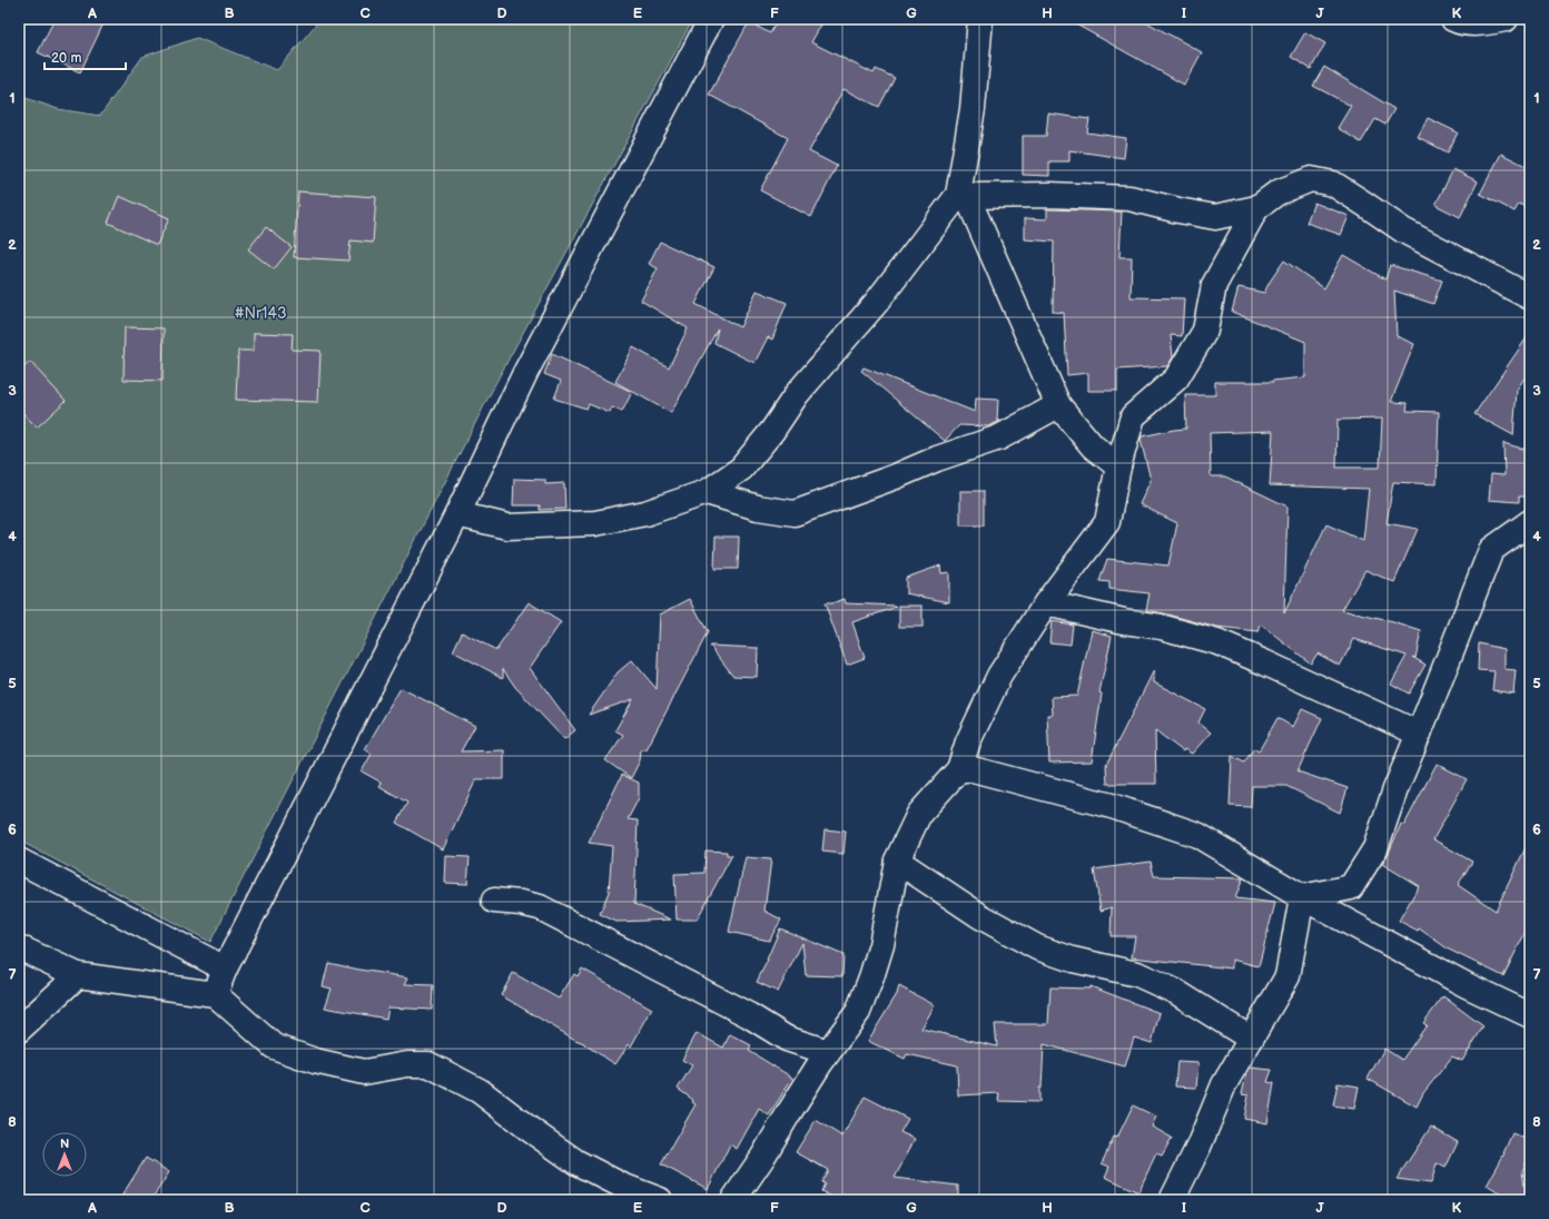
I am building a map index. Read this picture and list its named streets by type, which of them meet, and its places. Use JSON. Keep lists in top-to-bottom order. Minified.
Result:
{"parks":["#Nr143"],"scale_bar":"20 m","north":"top","grid":{"columns":["A","B","C","D","E","F","G","H","I","J","K"],"rows":["1","2","3","4","5","6","7","8"]}}
